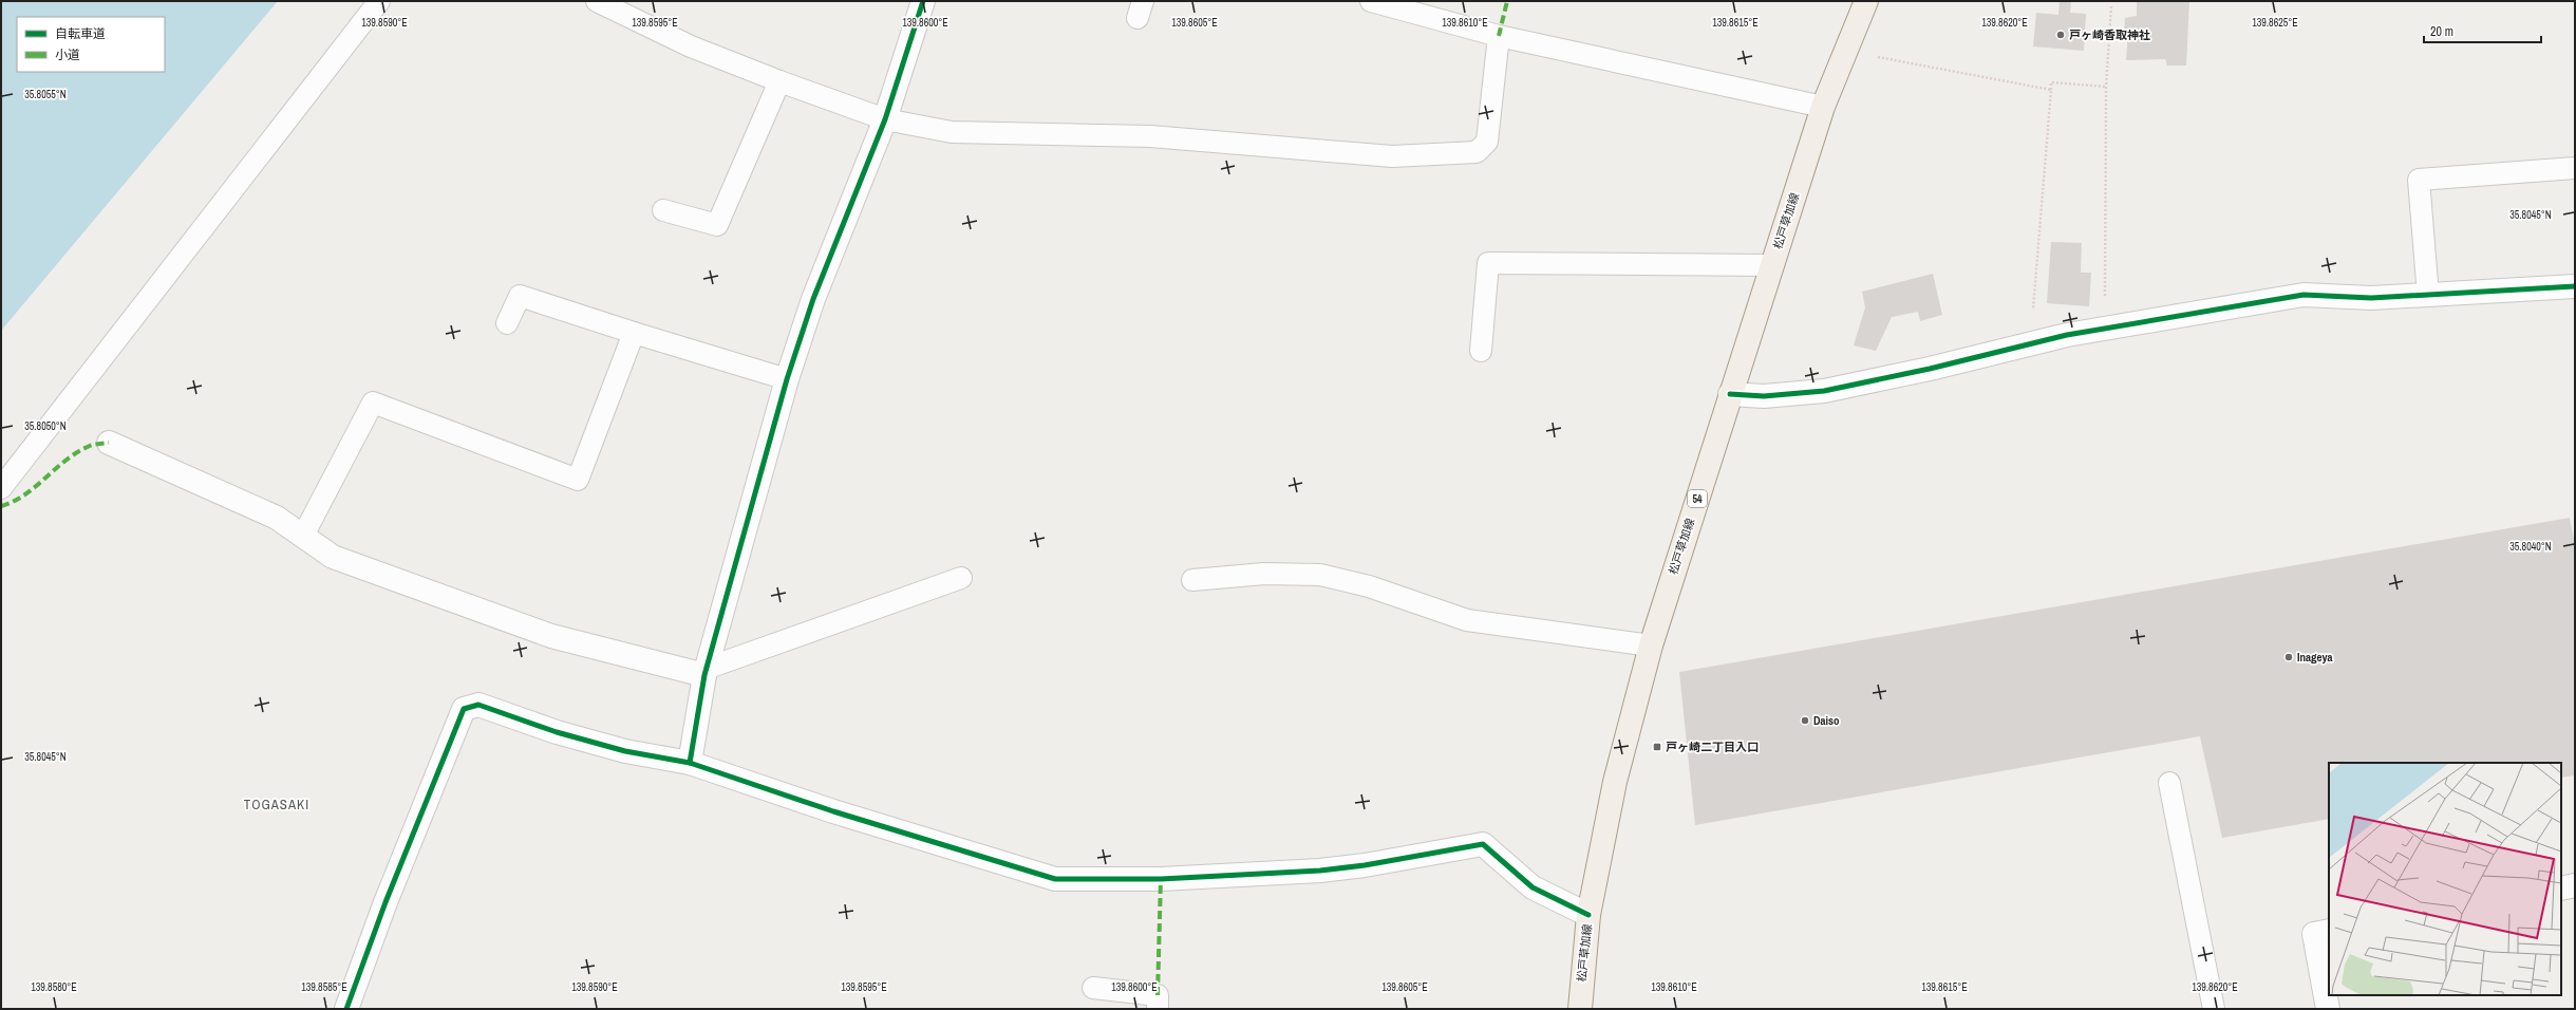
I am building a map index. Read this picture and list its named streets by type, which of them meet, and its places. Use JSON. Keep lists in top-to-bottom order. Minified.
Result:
{"streets":{"main road":["松戸草加線","54"]},"districts":["TOGASAKI"],"places":{"other":["戸ヶ崎香取神社","Inageya","Daiso"],"transit":["戸ヶ崎二丁目入口"]},"legend":["自転車道","小道"],"scale_bar":"20 m","coordinates":["139.8590°E","139.8595°E","139.8600°E","139.8605°E","139.8610°E","139.8615°E","139.8620°E","139.8625°E","35.8055°N","35.8045°N","35.8050°N","35.8040°N","139.8580°E","139.8585°E"]}
